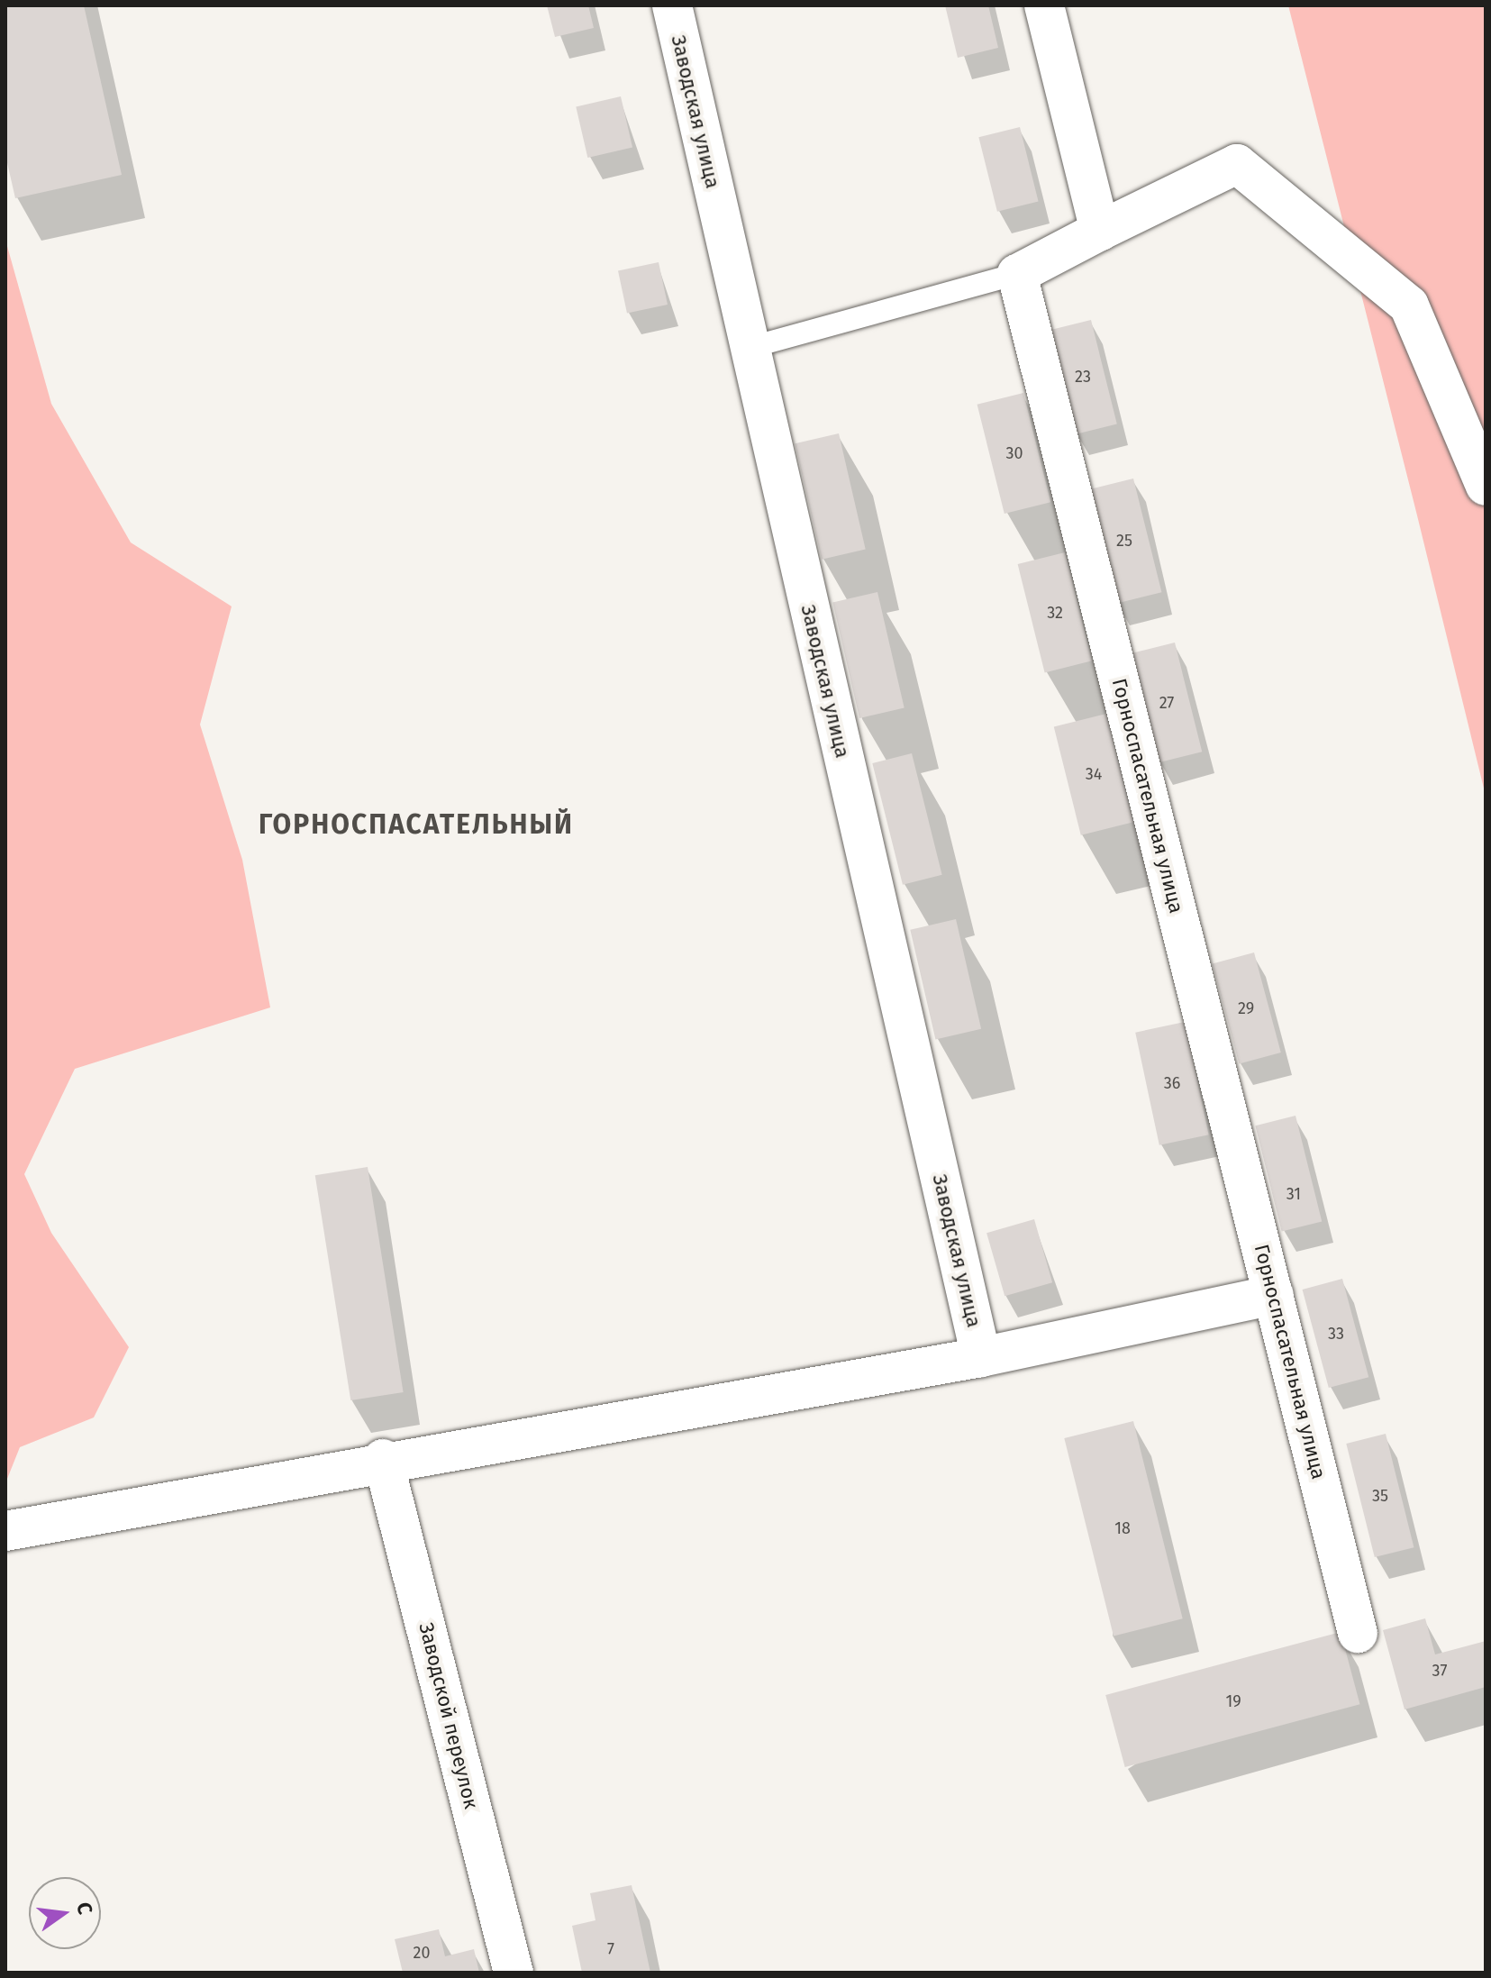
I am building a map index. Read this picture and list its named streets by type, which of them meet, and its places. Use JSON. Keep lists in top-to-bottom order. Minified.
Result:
{"streets":{"street":["Заводская улица","Горноспасательная улица","Заводской переулок"]},"districts":["ГОРНОСПАСАТЕЛЬНЫЙ"],"house_numbers":["23","30","25","32","27","34","29","36","31","33","35","18","37","19","7","20"],"north":"right"}
